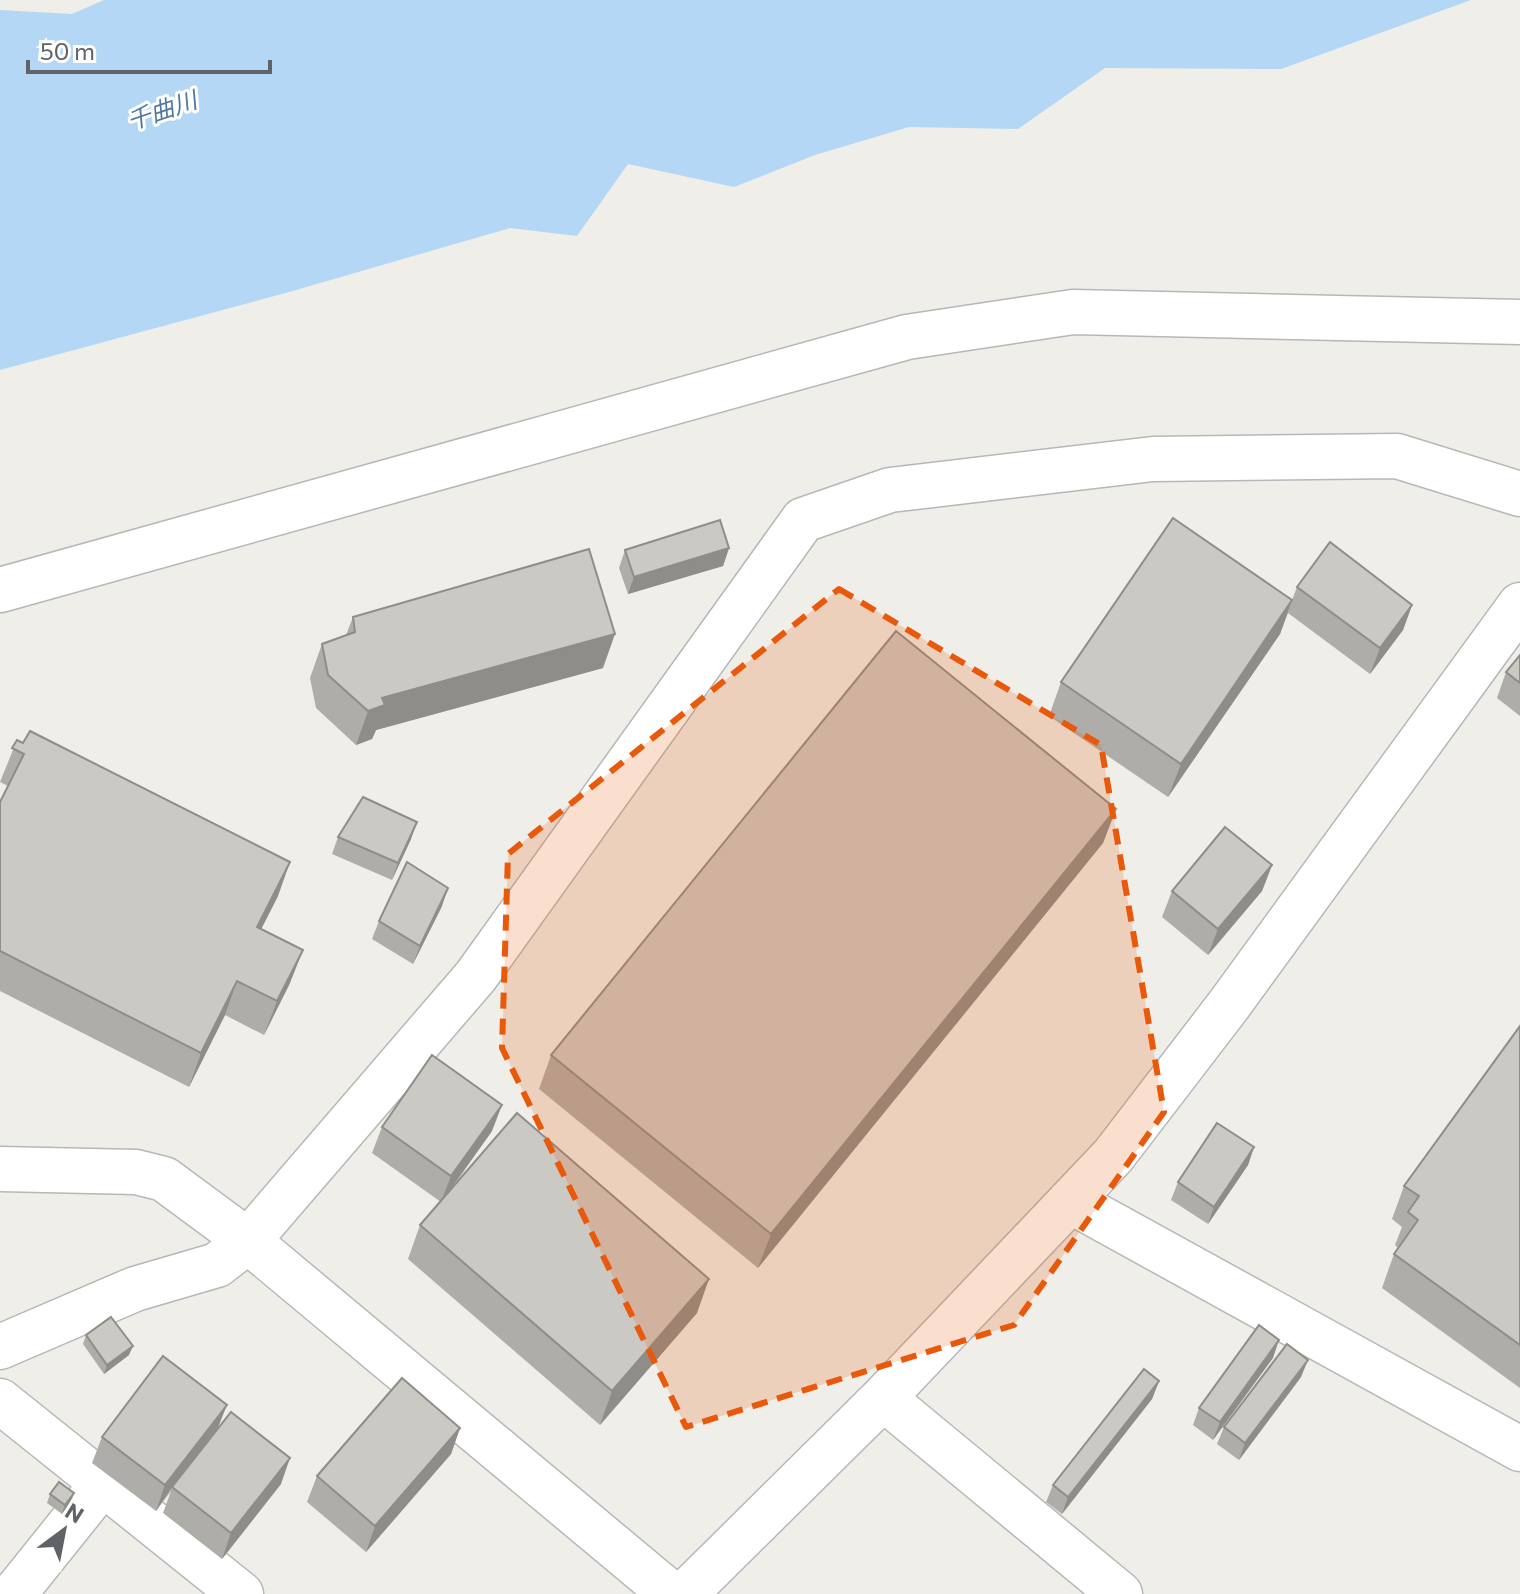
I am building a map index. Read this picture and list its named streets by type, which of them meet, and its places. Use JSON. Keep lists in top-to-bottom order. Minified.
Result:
{"water":["千曲川"],"scale_bar":"50 m","north":"top right"}
